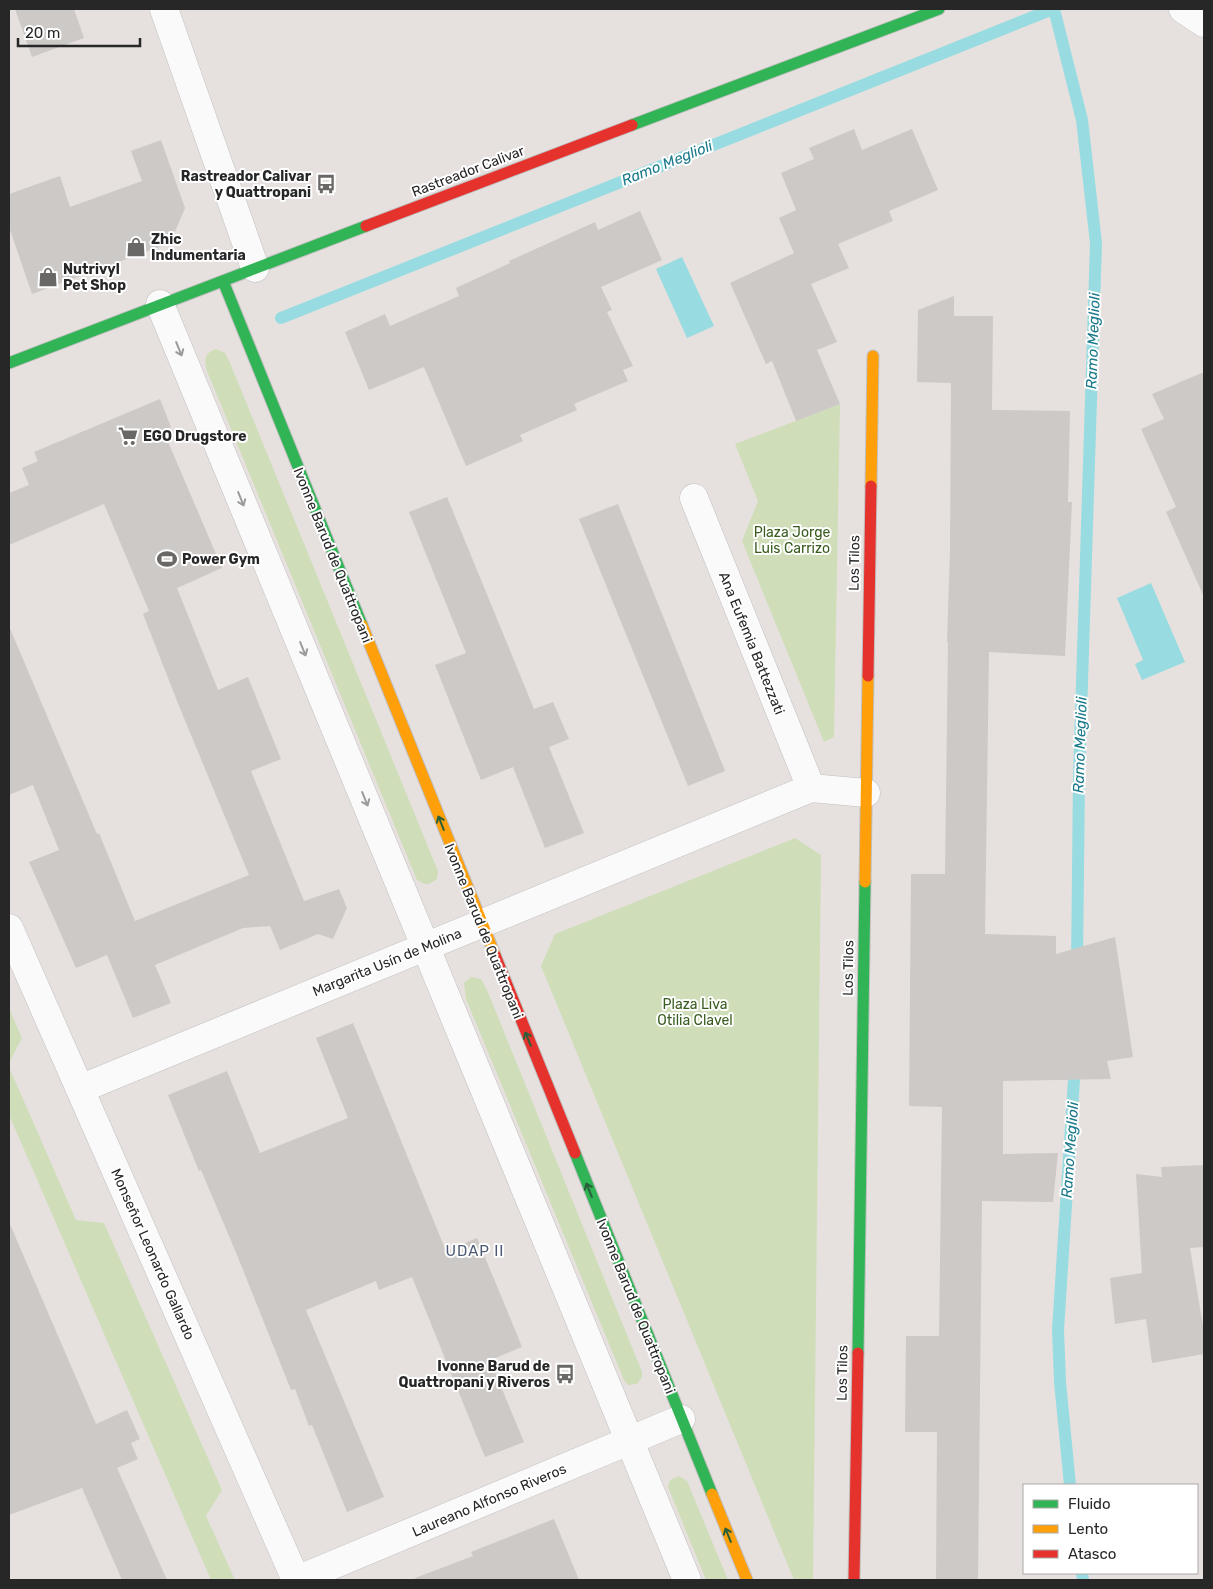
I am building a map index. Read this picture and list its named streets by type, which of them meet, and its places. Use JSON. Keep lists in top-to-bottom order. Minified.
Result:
{"streets":{"street":["Rastreador Calivar","Ivonne Barud de Quattropani","Los Tilos","Ana Eufemia Battezzati","Margarita Usín de Molina","Monseñor Leonardo Gallardo","Laureano Alfonso Riveros"]},"crossings":[["Rastreador Calivar","Ivonne Barud de Quattropani"],["Ivonne Barud de Quattropani","Margarita Usín de Molina"],["Ivonne Barud de Quattropani","Laureano Alfonso Riveros"],["Los Tilos","Margarita Usín de Molina"],["Ana Eufemia Battezzati","Margarita Usín de Molina"],["Margarita Usín de Molina","Monseñor Leonardo Gallardo"],["Monseñor Leonardo Gallardo","Laureano Alfonso Riveros"]],"districts":["UDAP II"],"water":["Ramo Meglioli"],"parks":["Plaza Jorge Luis Carrizo","Plaza Liva Otilia Clavel"],"places":{"bus stop":["Rastreador Calivar y Quattropani","Ivonne Barud de Quattropani y Riveros"],"shop":["Zhic Indumentaria","Nutrivyl Pet Shop"],"supermarket":["EGO Drugstore"],"sports":["Power Gym"]},"legend":["Fluido","Lento","Atasco"],"scale_bar":"20 m"}
